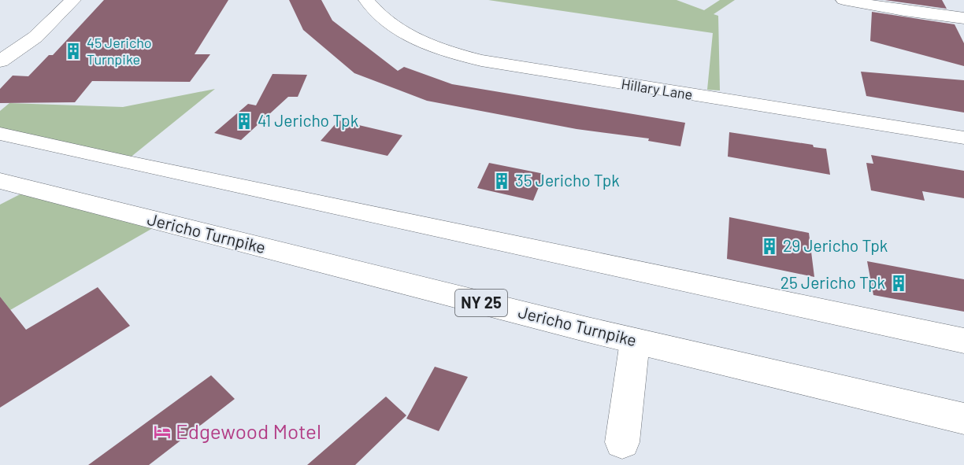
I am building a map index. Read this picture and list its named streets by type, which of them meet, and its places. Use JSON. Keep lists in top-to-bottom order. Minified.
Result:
{"streets":{"main road":["Hillary Lane","Jericho Turnpike","NY 25"]},"places":{"building":["45 Jericho Turnpike","41 Jericho Tpk","35 Jericho Tpk","29 Jericho Tpk","25 Jericho Tpk"],"hotel":["Edgewood Motel"]}}
